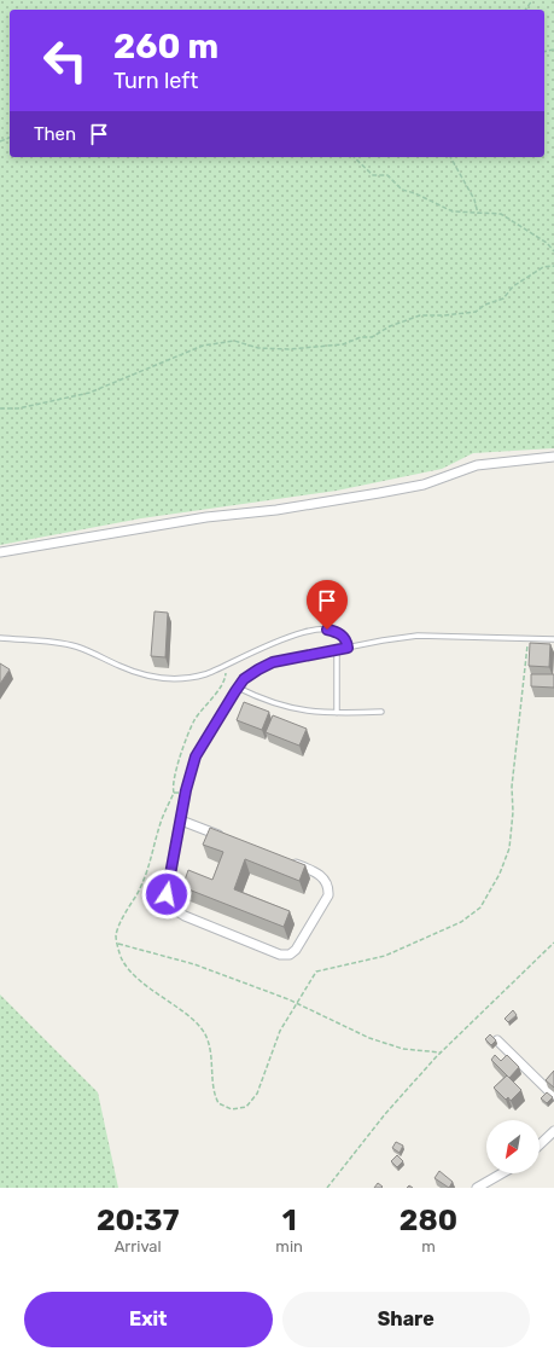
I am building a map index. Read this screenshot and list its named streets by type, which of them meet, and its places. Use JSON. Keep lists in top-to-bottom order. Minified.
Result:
{"north":"bottom left","page":{"turn":["260 m","Turn left"],"then":"Then","eta":["20:37","Arrival","1","min","280","m"],"buttons":["Exit","Share"]}}
